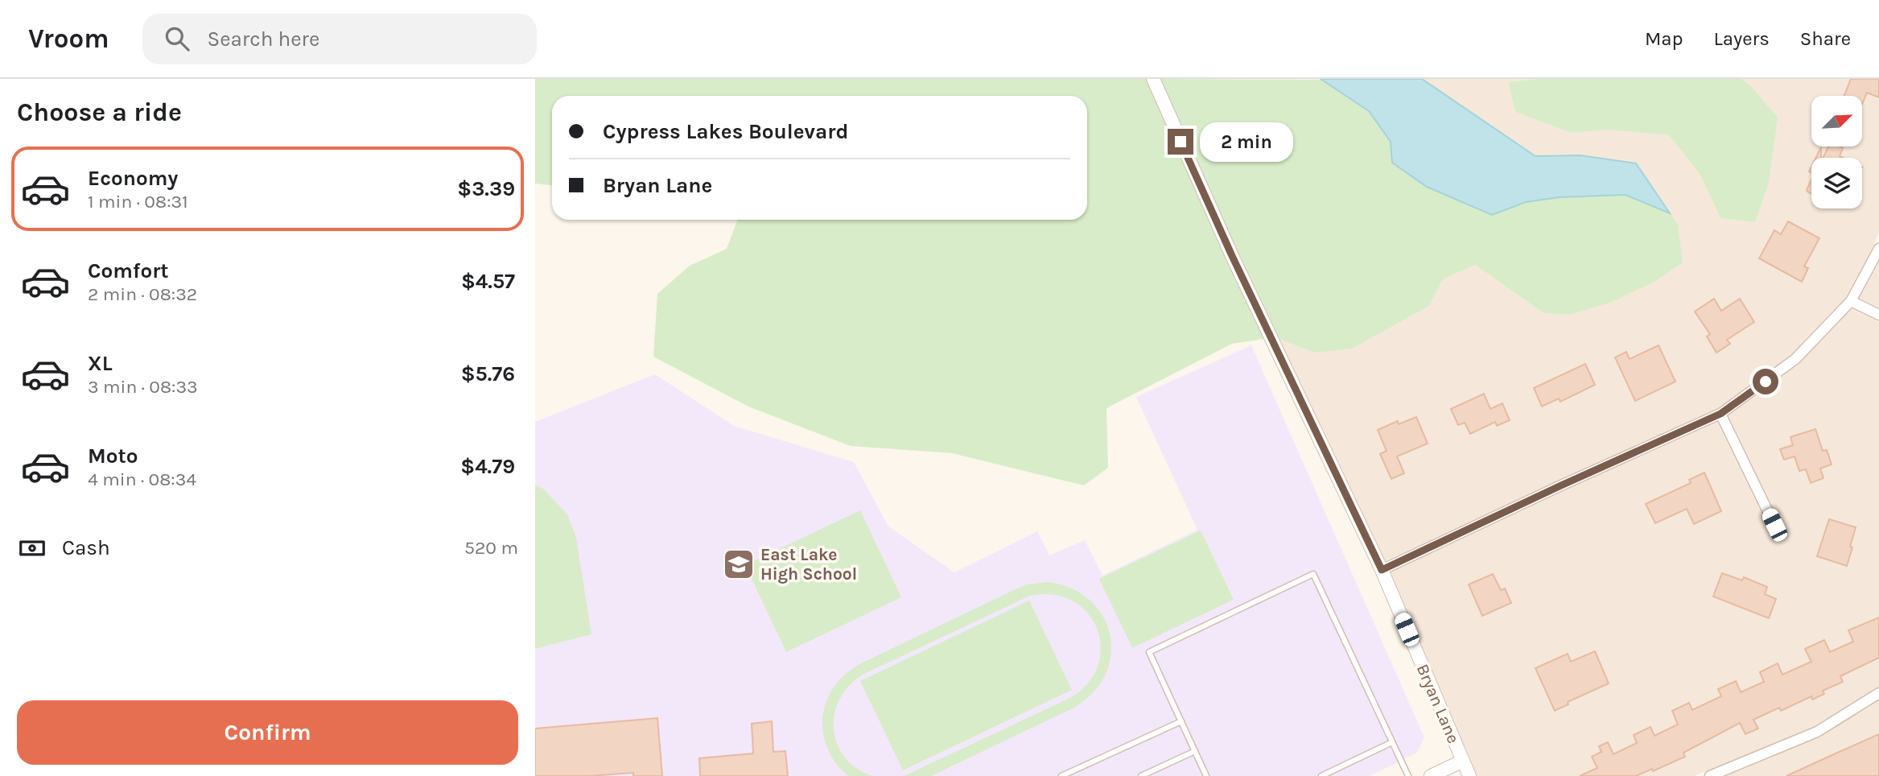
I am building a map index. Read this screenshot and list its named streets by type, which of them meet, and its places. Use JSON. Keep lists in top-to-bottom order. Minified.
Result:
{"streets":{"street":["Bryan Lane"]},"places":{"school or university":["East Lake High School"]},"north":"top right","page":{"header":"Vroom","search":"Search here","nav":["Map","Layers","Share"],"heading":"Choose a ride","banner":["Cypress Lakes Boulevard","Bryan Lane"],"bubble":"2 min","list":[{"name":"Economy","note":"1 min · 08:31","value":"$3.39"},{"name":"Comfort","note":"2 min · 08:32","value":"$4.57"},{"name":"XL","note":"3 min · 08:33","value":"$5.76"},{"name":"Moto","note":"4 min · 08:34","value":"$4.79"}],"pay":["Cash","520 m"],"buttons":"Confirm"}}
